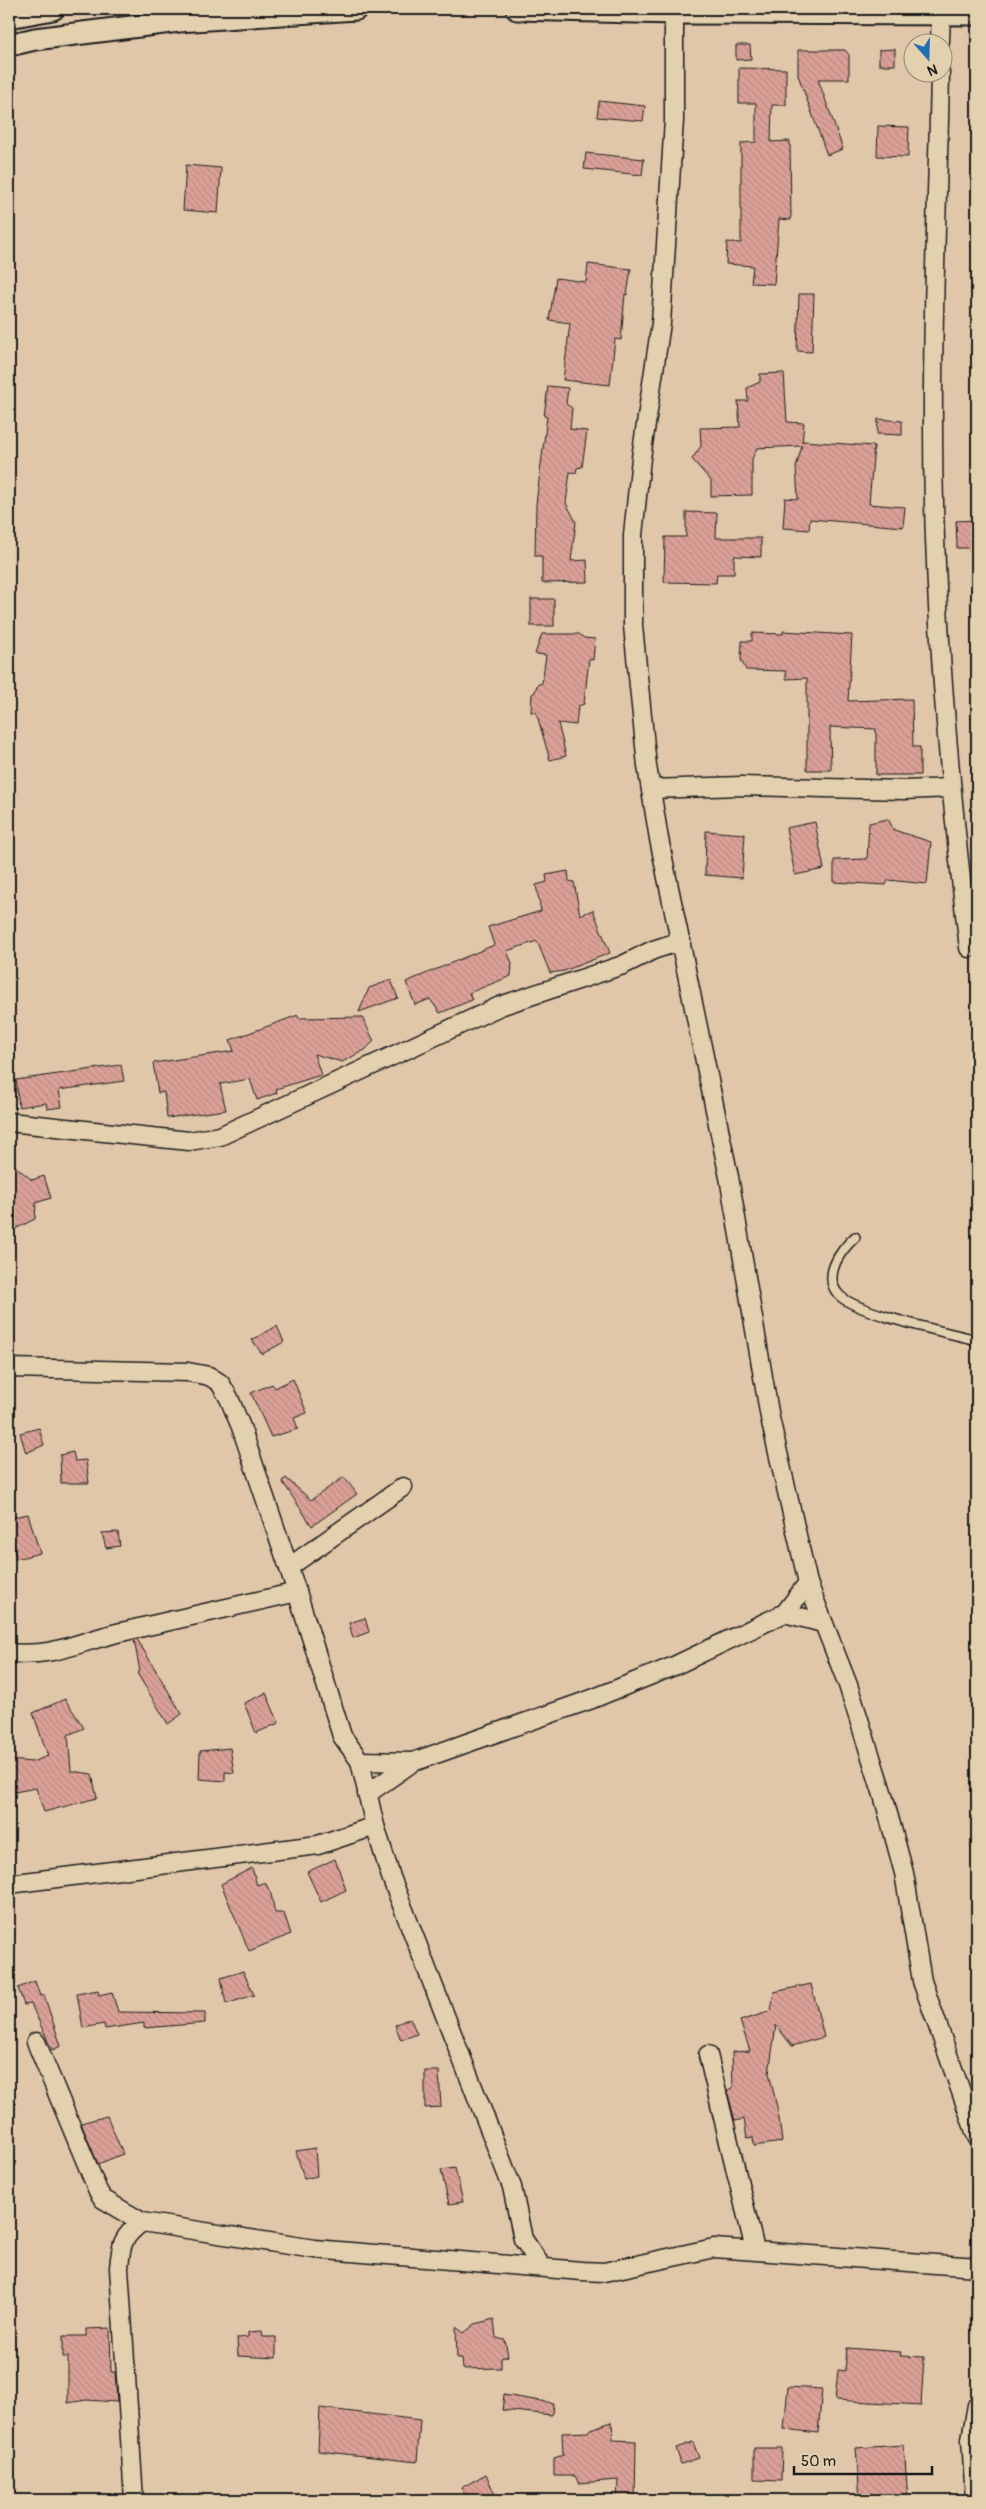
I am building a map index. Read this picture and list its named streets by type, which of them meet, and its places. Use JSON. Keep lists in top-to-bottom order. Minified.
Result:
{"scale_bar":"50 m","north":"bottom"}
